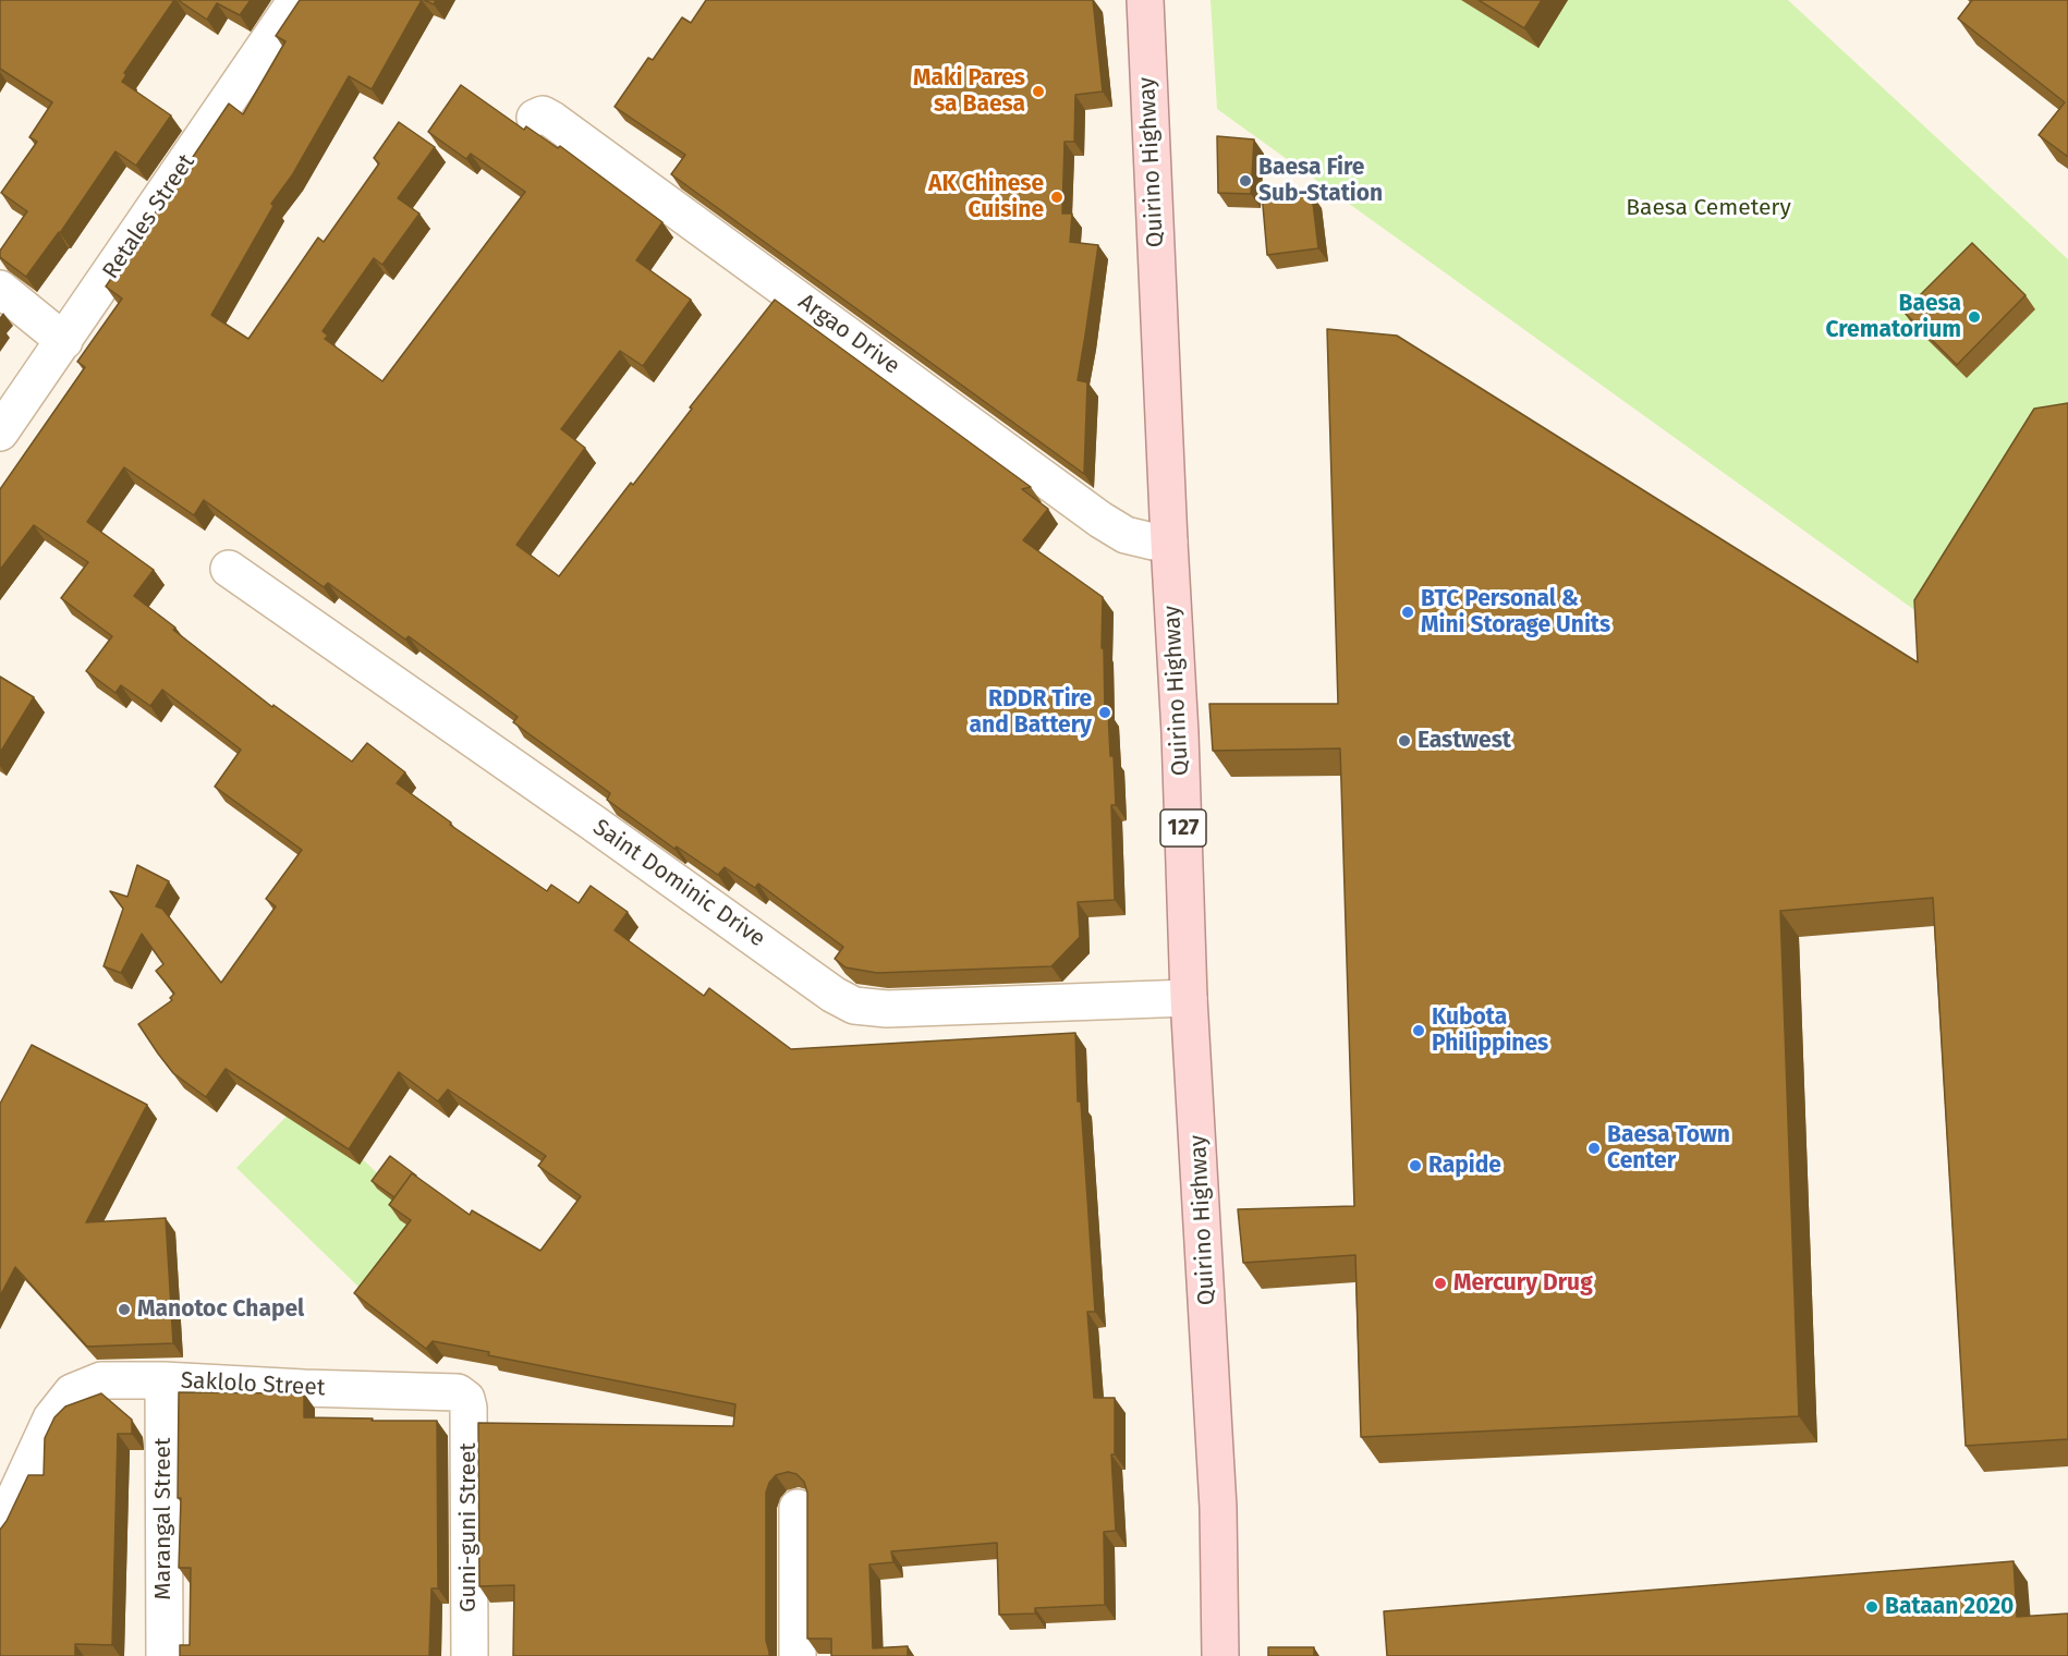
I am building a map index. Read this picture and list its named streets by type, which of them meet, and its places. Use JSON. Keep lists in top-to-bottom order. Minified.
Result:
{"streets":{"main road":["Quirino Highway","127"],"street":["Retales Street","Argao Drive","Saint Dominic Drive","Saklolo Street","Marangal Street","Guni-guni Street"]},"crossings":[["Quirino Highway","Argao Drive"],["Quirino Highway","Saint Dominic Drive"],["Saklolo Street","Marangal Street"],["Saklolo Street","Guni-guni Street"]],"parks":["Baesa Cemetery"],"places":["Maki Pares sa Baesa","Baesa Fire Sub-Station","AK Chinese Cuisine","Baesa Crematorium","BTC Personal & Mini Storage Units","RDDR Tire and Battery","Eastwest","Kubota Philippines","Baesa Town Center","Rapide","Mercury Drug","Manotoc Chapel","Bataan 2020"]}
